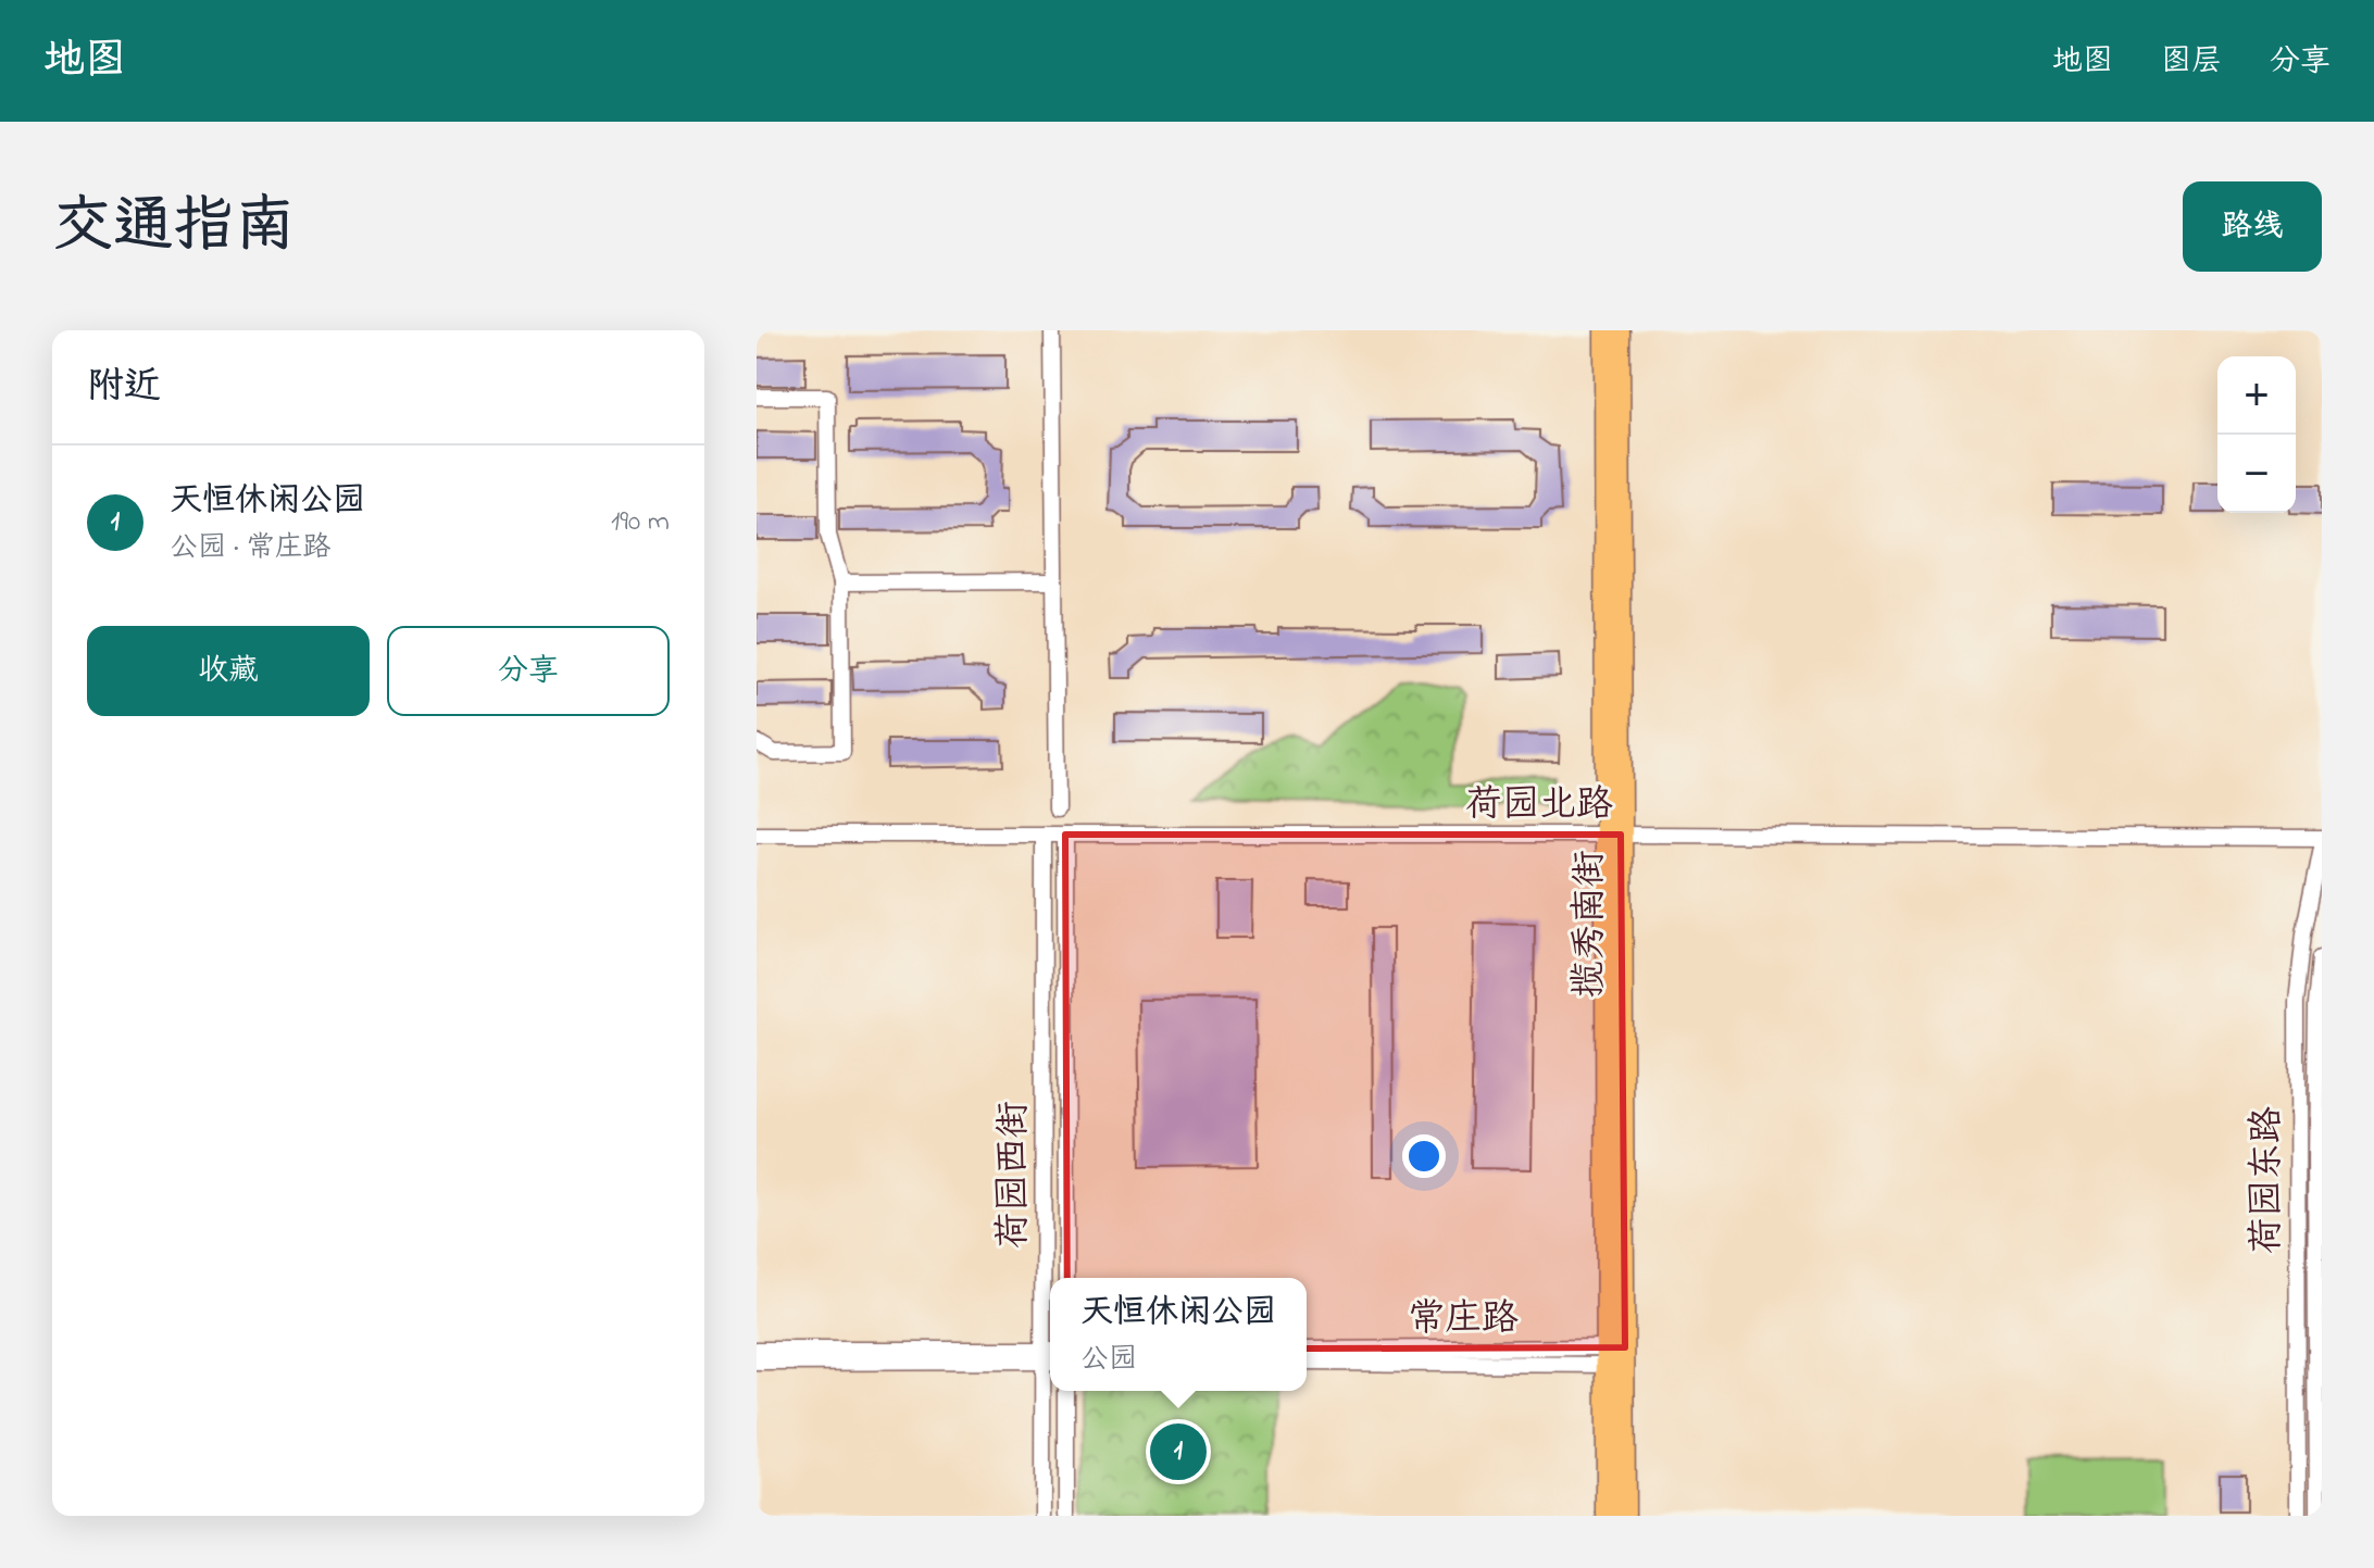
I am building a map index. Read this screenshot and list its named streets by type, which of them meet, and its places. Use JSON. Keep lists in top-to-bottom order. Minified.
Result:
{"streets":{"main road":["揽秀南街"],"street":["荷园北路","荷园西街","荷园东路","常庄路"]},"crossings":[["荷园北路","揽秀南街"],["荷园北路","荷园西街"],["揽秀南街","常庄路"]],"page":{"header":"地图","nav":["地图","图层","分享"],"title":"交通指南","buttons":["路线",["收藏","分享"]],"heading":"附近","map_buttons":["+","−"],"list":[{"mark":"1","name":"天恒休闲公园","note":"公园 · 常庄路","value":"190 m"}],"popup":["天恒休闲公园","公园"],"pins":"1"}}
